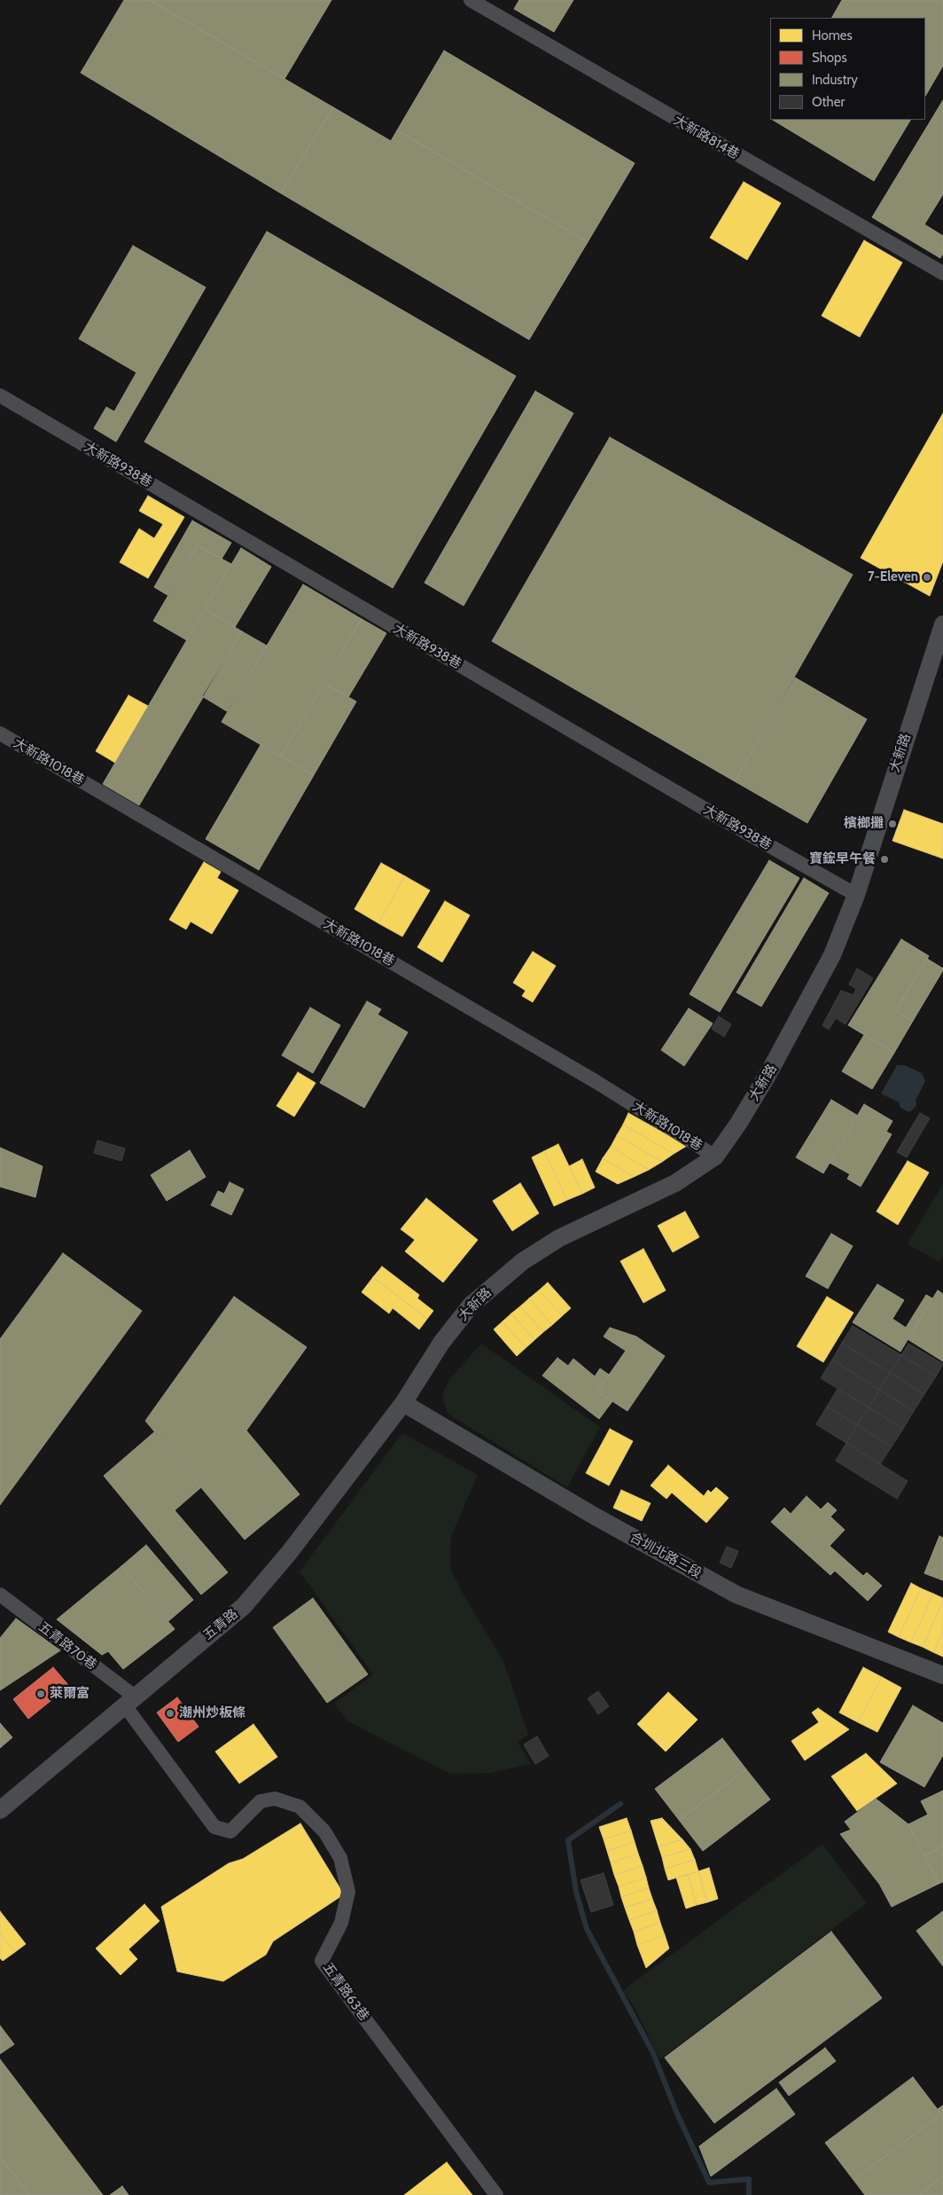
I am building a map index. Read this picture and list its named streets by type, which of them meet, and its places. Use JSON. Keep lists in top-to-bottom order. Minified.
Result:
{"streets":{"street":["大新路814巷","大新路938巷","大新路","大新路1018巷","合圳北路三段","五青路","五青路70巷","五青路63巷"]},"crossings":[["大新路938巷","大新路"],["大新路","大新路1018巷"],["大新路","合圳北路三段"],["大新路","五青路"],["合圳北路三段","五青路"],["五青路","五青路70巷"],["五青路","五青路63巷"],["五青路70巷","五青路63巷"]],"places":["7-Eleven","檳榔攤","寶鋐早午餐","萊爾富","潮州炒板條"],"legend":["Homes","Shops","Industry","Other"]}
